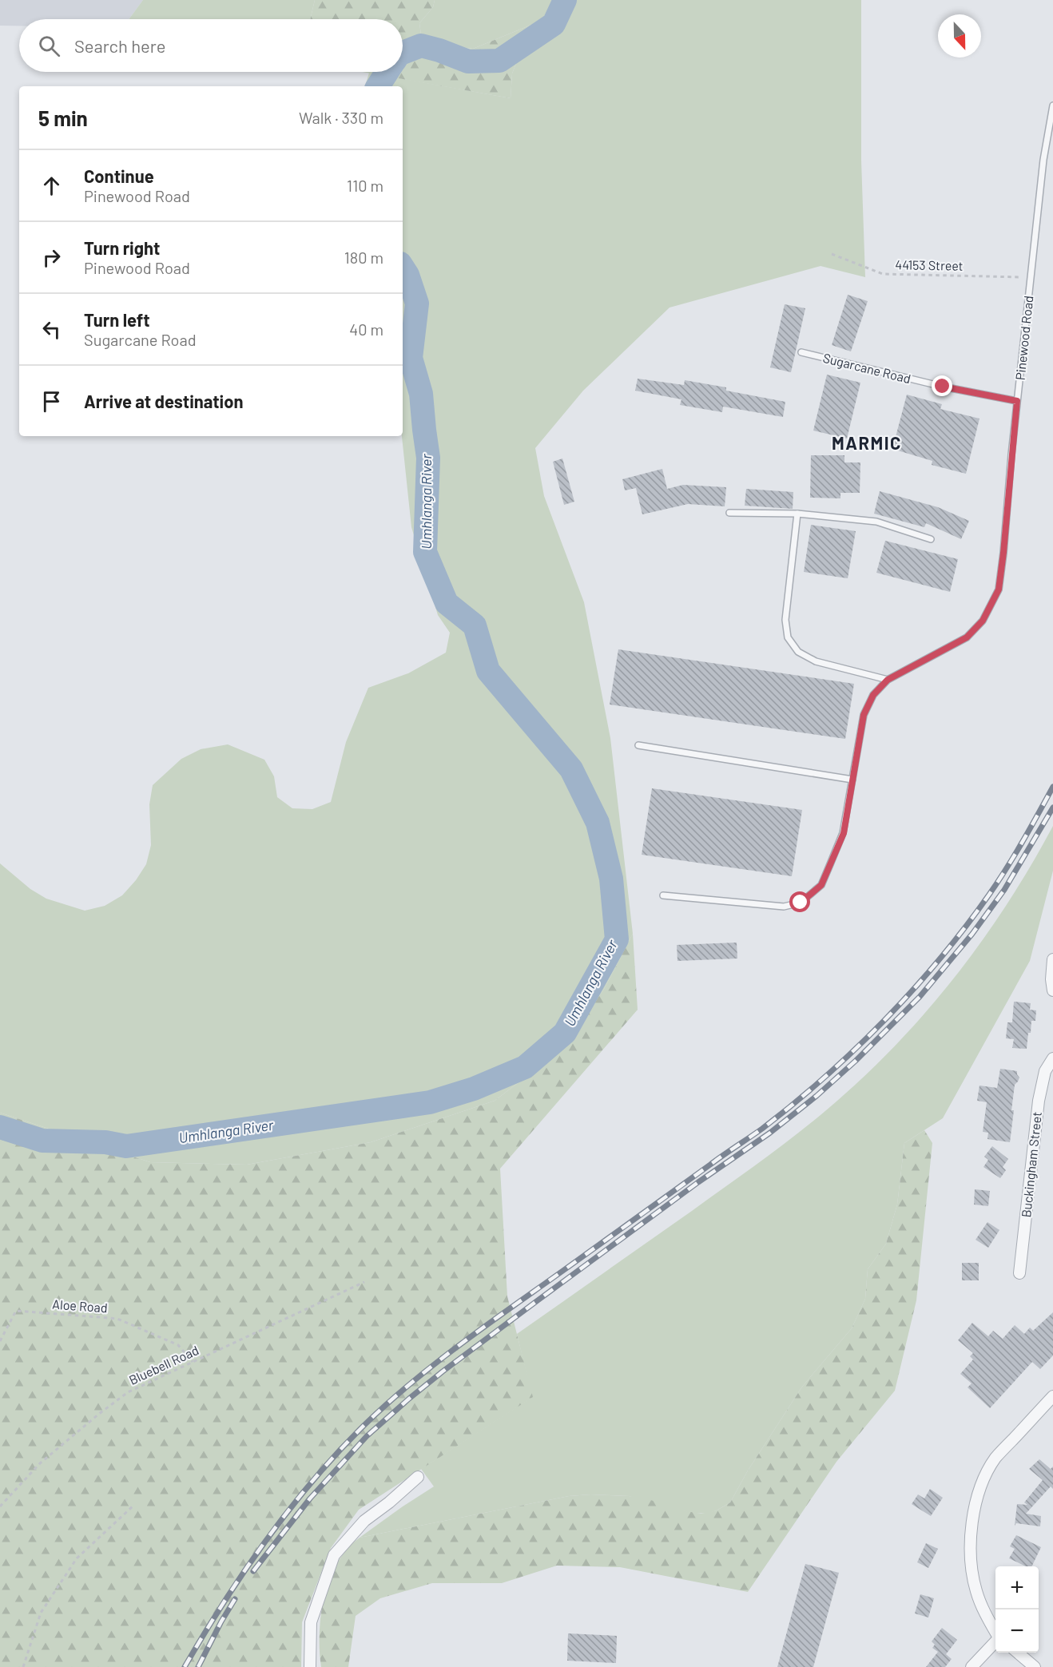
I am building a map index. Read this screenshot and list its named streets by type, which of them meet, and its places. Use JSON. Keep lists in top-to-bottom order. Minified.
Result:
{"streets":{"street":["Buckingham Street"],"lane":["Pinewood Road","Sugarcane Road"],"path":["44153 Street","Aloe Road","Bluebell Road"]},"crossings":[["44153 Street","Pinewood Road"],["Pinewood Road","Sugarcane Road"],["Aloe Road","Bluebell Road"]],"districts":["MARMIC"],"water":["Umhlanga River"],"north":"bottom","page":{"search":"Search here","heading":["5 min","Walk · 330 m"],"list":[["Continue","Pinewood Road","110 m"],["Turn right","Pinewood Road","180 m"],["Turn left","Sugarcane Road","40 m"],"Arrive at destination"],"map_buttons":["+","−"]}}
